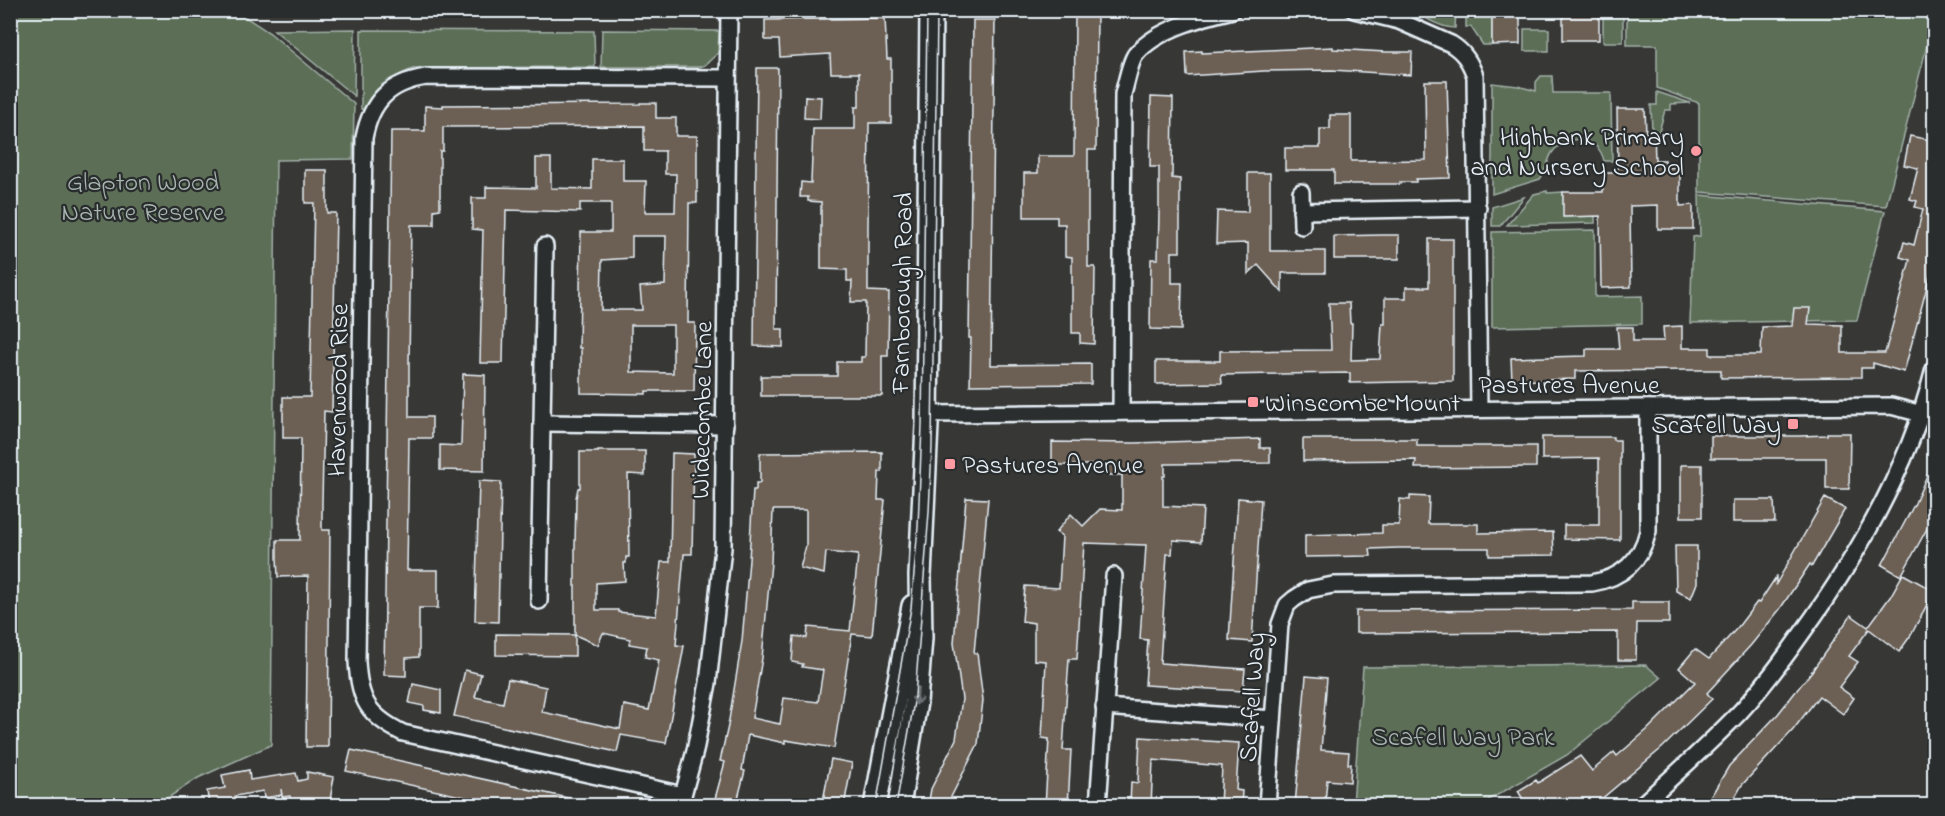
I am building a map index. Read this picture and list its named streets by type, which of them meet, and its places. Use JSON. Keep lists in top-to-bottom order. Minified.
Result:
{"streets":{"street":["Farnborough Road","Pastures Avenue","Havenwood Rise","Widecombe Lane","Scafell Way"]},"crossings":[["Farnborough Road","Pastures Avenue"],["Pastures Avenue","Scafell Way"],["Havenwood Rise","Widecombe Lane"]],"parks":["Glapton Wood Nature Reserve","Scafell Way Park"],"places":{"other":["Highbank Primary and Nursery School"],"transit":["Winscombe Mount","Scafell Way","Pastures Avenue"]}}
